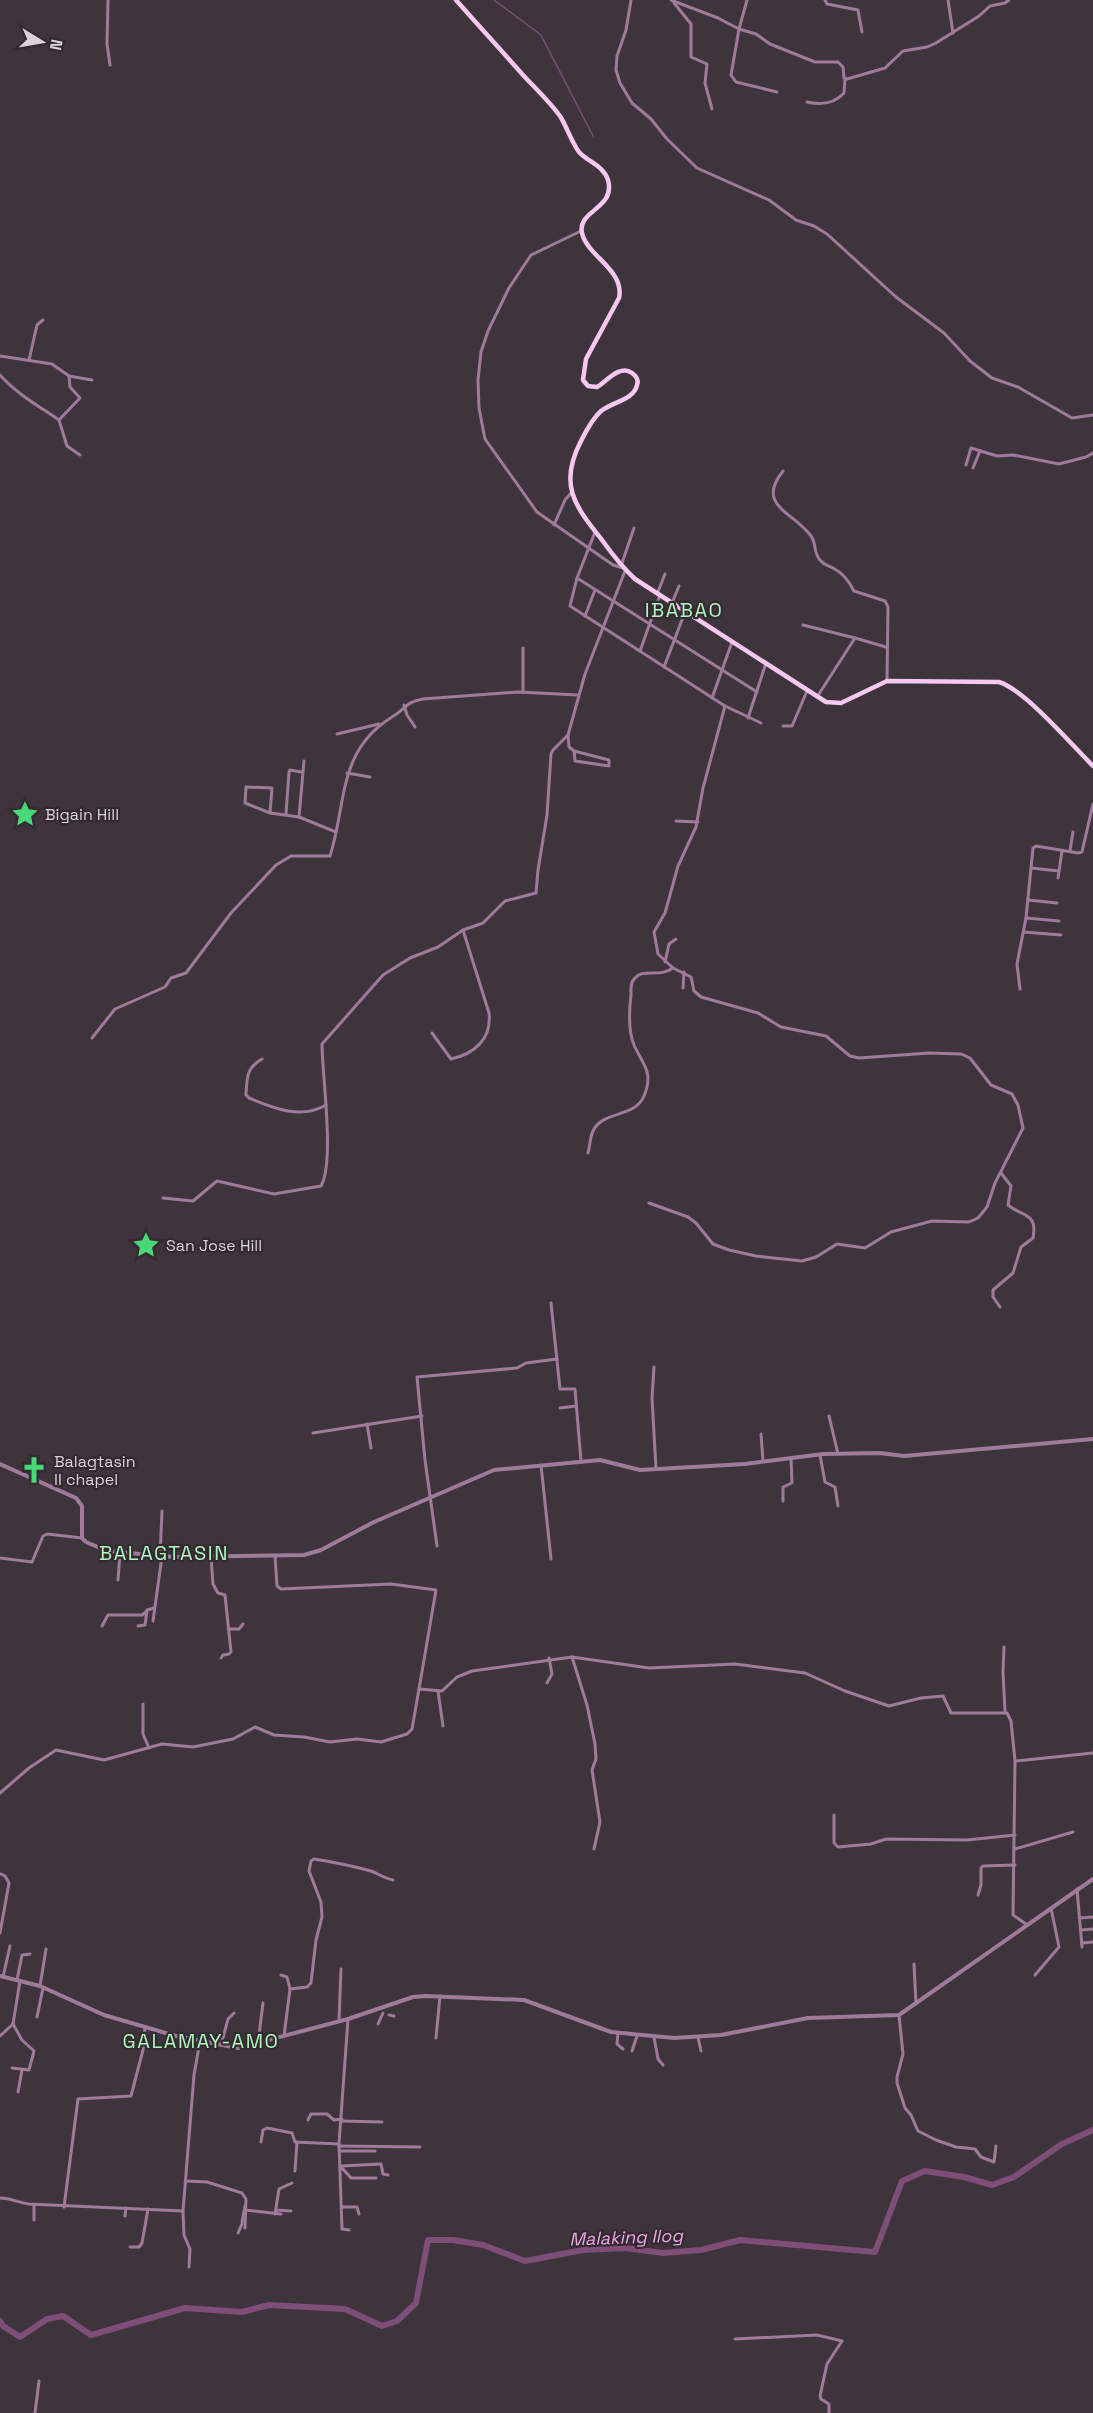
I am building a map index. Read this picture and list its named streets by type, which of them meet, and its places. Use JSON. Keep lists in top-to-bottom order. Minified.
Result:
{"districts":["IBABAO","BALAGTASIN","GALAMAY-AMO"],"water":["Malaking Ilog"],"places":{"place":["Bigain Hill","San Jose Hill"],"church":["Balagtasin II chapel"]},"north":"right"}
